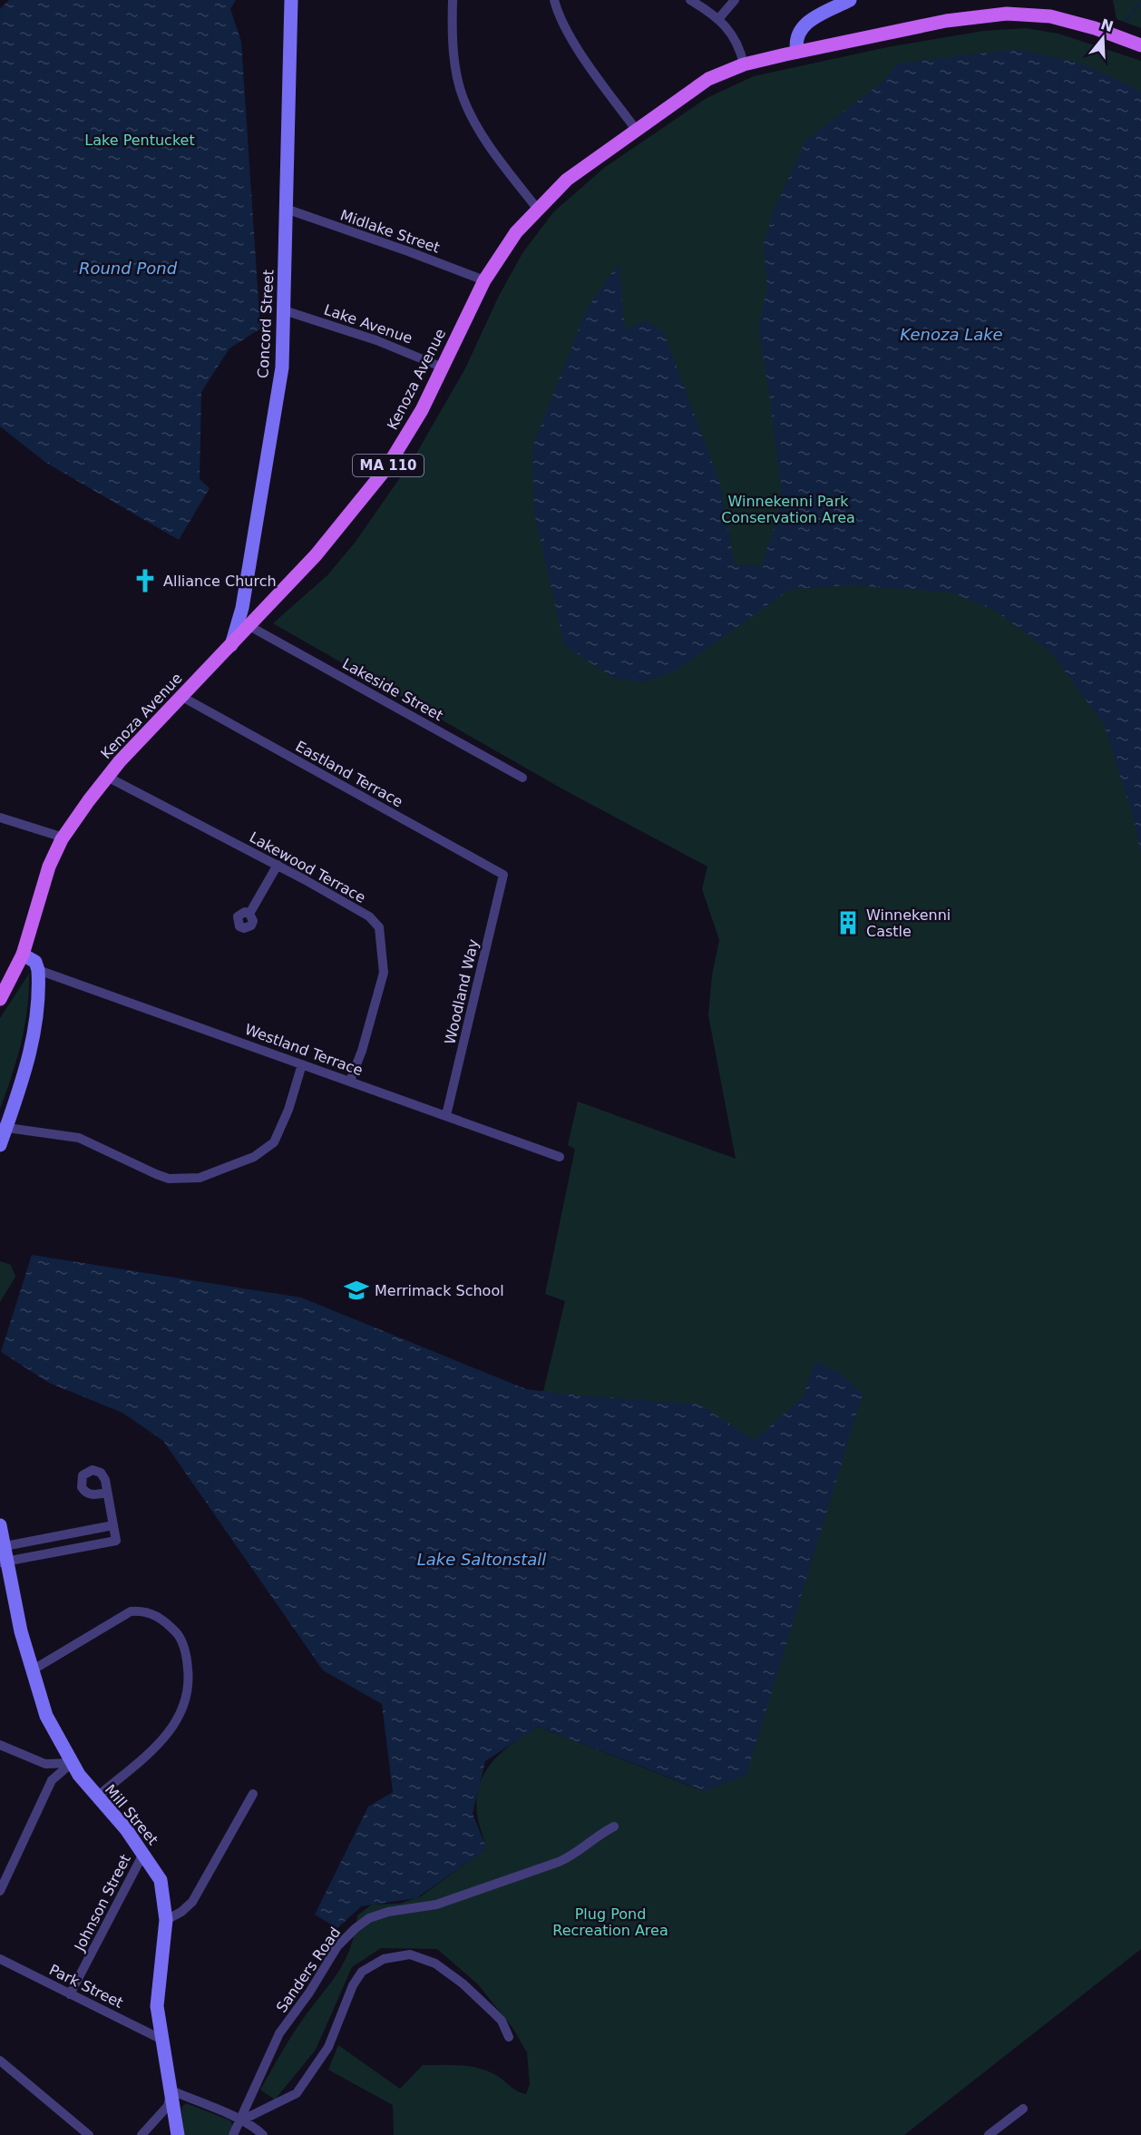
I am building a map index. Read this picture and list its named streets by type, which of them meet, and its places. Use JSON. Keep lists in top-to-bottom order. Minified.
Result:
{"streets":{"main road":["Concord Street","Kenoza Avenue","MA 110","Mill Street"],"street":["Midlake Street","Lake Avenue","Lakeside Street","Eastland Terrace","Lakewood Terrace","Woodland Way","Westland Terrace","Johnson Street","Sanders Road","Park Street"]},"crossings":[["Midlake Street","Concord Street"],["Midlake Street","Kenoza Avenue"],["Concord Street","Lake Avenue"],["Concord Street","Kenoza Avenue"],["Lake Avenue","Kenoza Avenue"],["Kenoza Avenue","MA 110"],["Kenoza Avenue","Lakeside Street"],["Kenoza Avenue","Eastland Terrace"],["Kenoza Avenue","Lakewood Terrace"],["Eastland Terrace","Woodland Way"],["Lakewood Terrace","Westland Terrace"],["Woodland Way","Westland Terrace"],["Mill Street","Johnson Street"],["Mill Street","Park Street"],["Johnson Street","Park Street"]],"water":["Round Pond","Kenoza Lake","Lake Saltonstall"],"parks":["Lake Pentucket","Winnekenni Park Conservation Area","Plug Pond Recreation Area"],"places":{"church":["Alliance Church"],"building":["Winnekenni Castle"],"school or university":["Merrimack School"]},"north":"top"}
